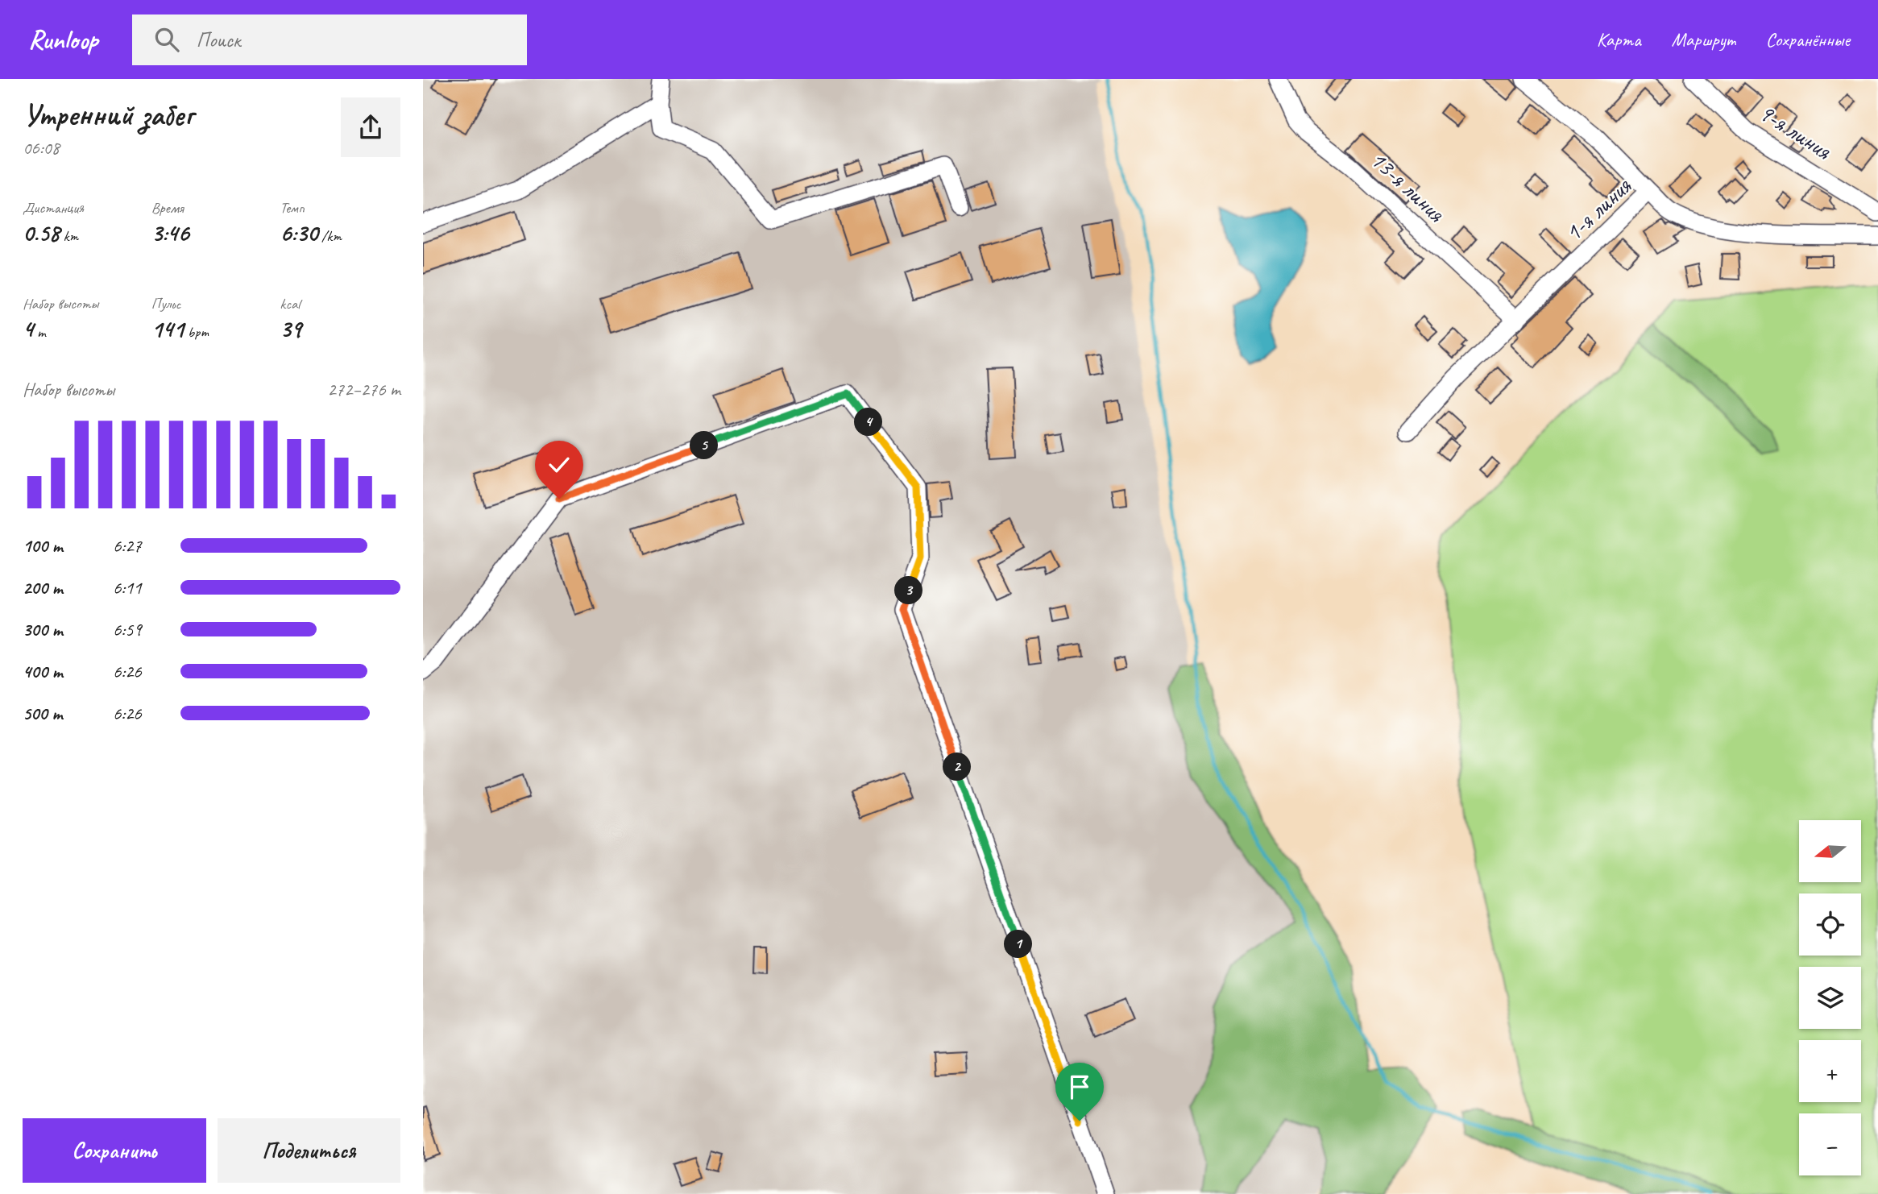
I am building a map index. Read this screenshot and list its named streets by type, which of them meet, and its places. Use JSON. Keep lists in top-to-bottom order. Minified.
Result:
{"streets":{"street":["9-я линия","13-я линия","1-я линия"]},"crossings":[["13-я линия","1-я линия"]],"north":"left","page":{"header":"Runloop","search":"Поиск","nav":["Карта","Маршрут","Сохранённые"],"heading":["Утренний забег","06:08"],"stats":[["Дистанция","0.58 km"],["Время","3:46"],["Темп","6:30 /km"],["Набор высоты","4 m"],["Пульс","141 bpm"],["kcal","39"]],"chart":["Набор высоты","272–276 m"],"pins":["4","5","3","2","1"],"list":[{"name":"100 m","note":"6:27"},{"name":"200 m","note":"6:11"},{"name":"300 m","note":"6:59"},{"name":"400 m","note":"6:26"},{"name":"500 m","note":"6:26"}],"map_buttons":["+","−"],"buttons":["Сохранить","Поделиться"]}}
